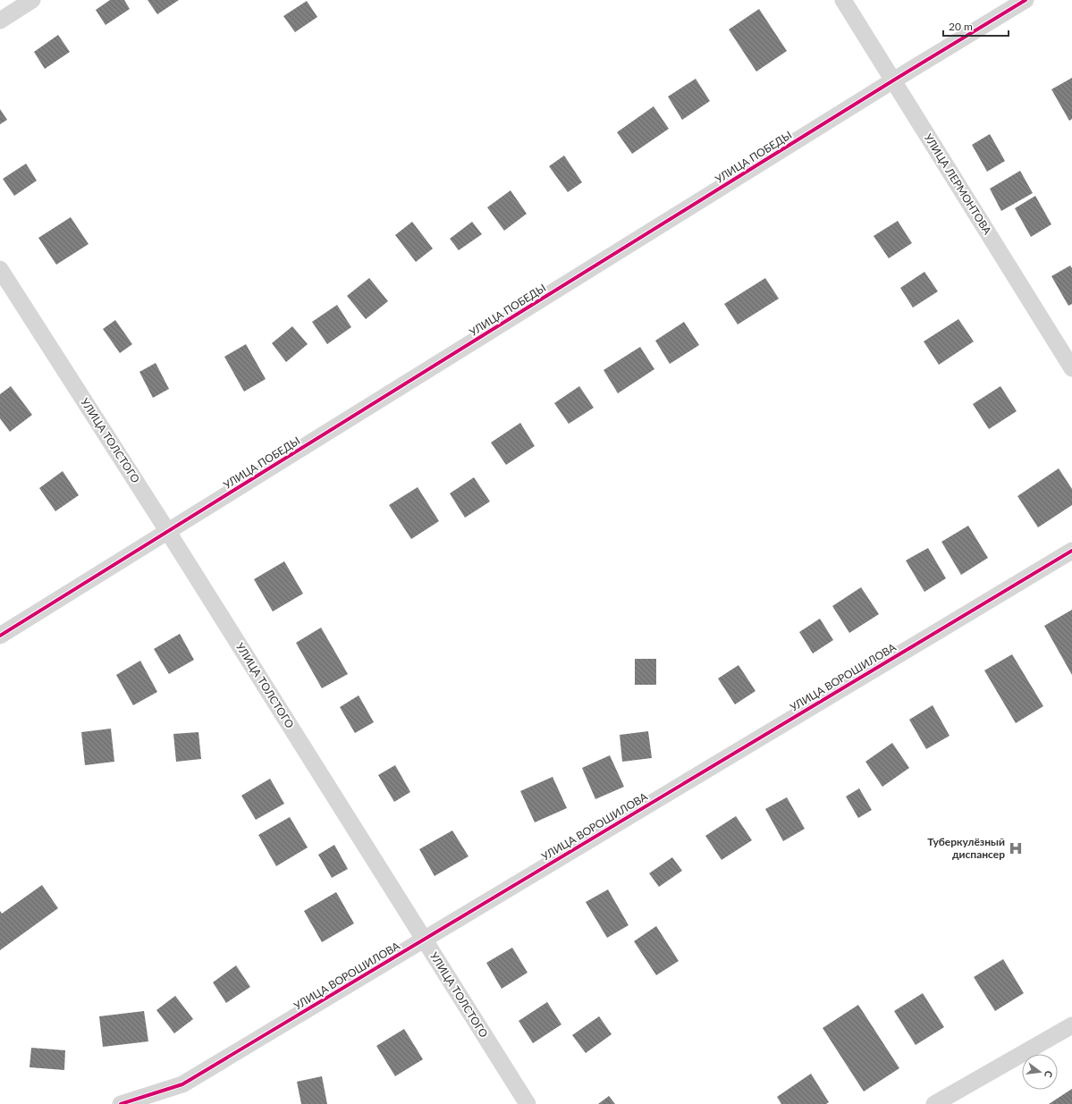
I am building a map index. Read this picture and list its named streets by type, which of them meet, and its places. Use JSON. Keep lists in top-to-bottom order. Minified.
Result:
{"streets":{"street":["УЛИЦА ПОБЕДЫ","УЛИЦА ЛЕРМОНТОВА","УЛИЦА ТОЛСТОГО","УЛИЦА ВОРОШИЛОВА"]},"crossings":[["УЛИЦА ПОБЕДЫ","УЛИЦА ЛЕРМОНТОВА"],["УЛИЦА ПОБЕДЫ","УЛИЦА ТОЛСТОГО"],["УЛИЦА ТОЛСТОГО","УЛИЦА ВОРОШИЛОВА"]],"places":{"hospital":["Туберкулёзный диспансер"]},"scale_bar":"20 m","north":"right"}
